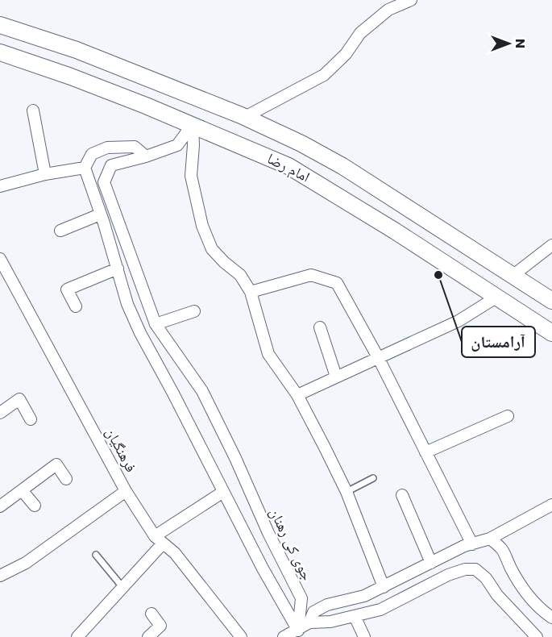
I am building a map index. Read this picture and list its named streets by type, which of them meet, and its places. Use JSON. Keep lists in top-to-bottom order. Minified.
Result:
{"streets":{"main road":["امام رضا"],"street":["فرهنگیان","جوی کی رهنان"]},"places":["آرامستان"],"north":"right"}
